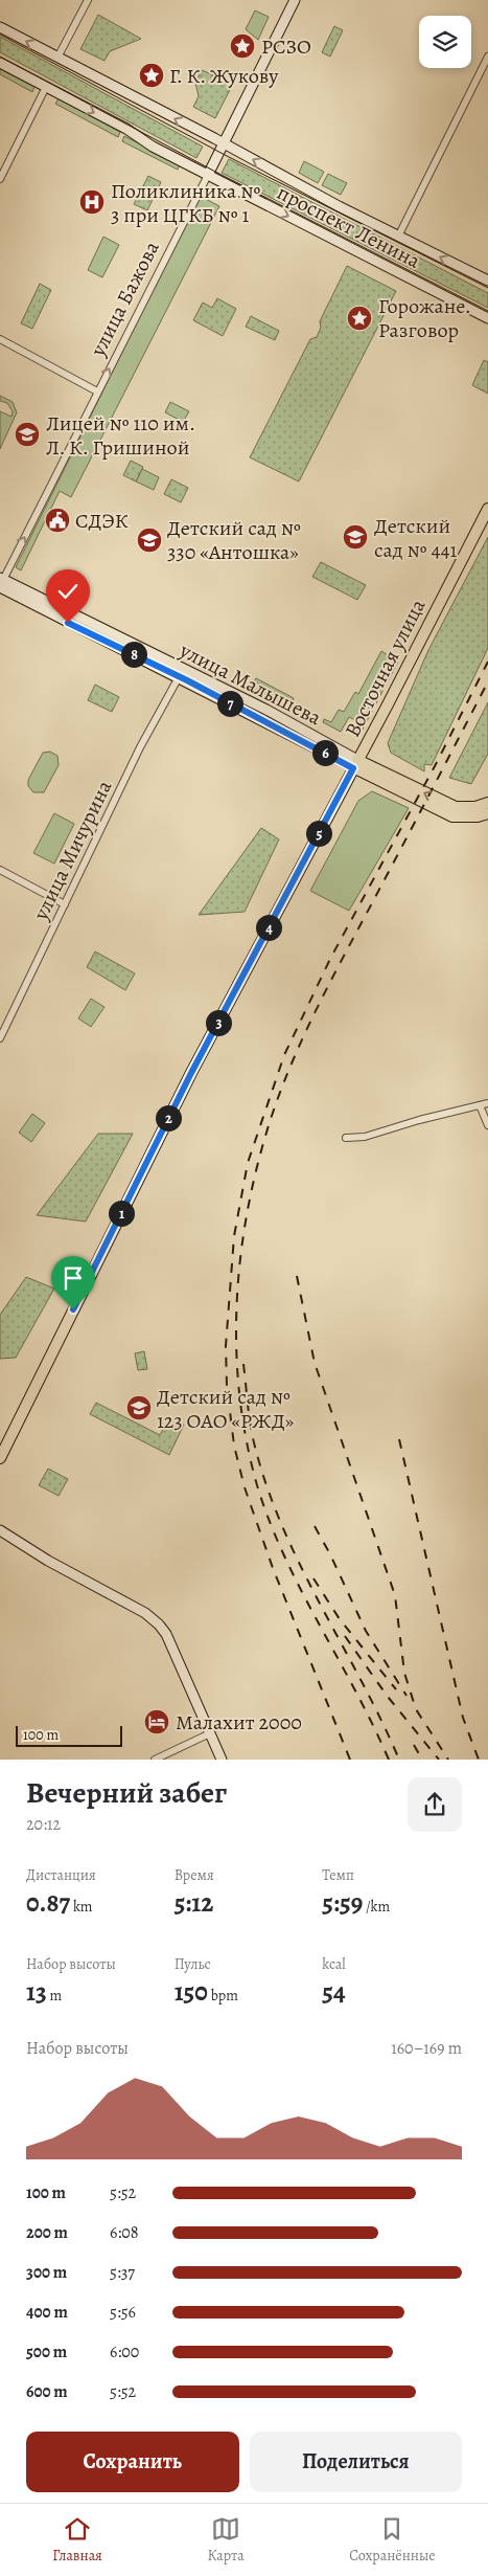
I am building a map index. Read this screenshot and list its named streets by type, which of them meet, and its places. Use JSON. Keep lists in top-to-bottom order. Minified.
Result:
{"streets":{"main road":["проспект Ленина","улица Бажова","Восточная улица","улица Малышева"],"street":["улица Мичурина"]},"crossings":[["проспект Ленина","улица Бажова"],["улица Бажова","улица Малышева"],["Восточная улица","улица Малышева"],["улица Малышева","улица Мичурина"]],"one_way":["улица Бажова"],"places":{"place":["РСЗО","Г. К. Жукову","Горожане. Разговор"],"hospital":["Поликлиника № 3 при ЦГКБ № 1"],"school or university":["Лицей № 110 им. Л. К. Гришиной","Детский сад № 441","Детский сад № 330 «Антошка»","Детский сад № 123 ОАО «РЖД»"],"public building":["СДЭК"],"hotel":["Малахит 2000"]},"scale_bar":"100 m","page":{"pins":["8","7","6","5","4","3","2","1"],"scale":"100 m","heading":["Вечерний забег","20:12"],"stats":[["Дистанция","0.87 km"],["Время","5:12"],["Темп","5:59 /km"],["Набор высоты","13 m"],["Пульс","150 bpm"],["kcal","54"]],"chart":["Набор высоты","160–169 m"],"list":[{"name":"100 m","note":"5:52"},{"name":"200 m","note":"6:08"},{"name":"300 m","note":"5:37"},{"name":"400 m","note":"5:56"},{"name":"500 m","note":"6:00"},{"name":"600 m","note":"5:52"}],"buttons":["Сохранить","Поделиться"],"tabs":["Главная","Карта","Сохранённые"]}}
